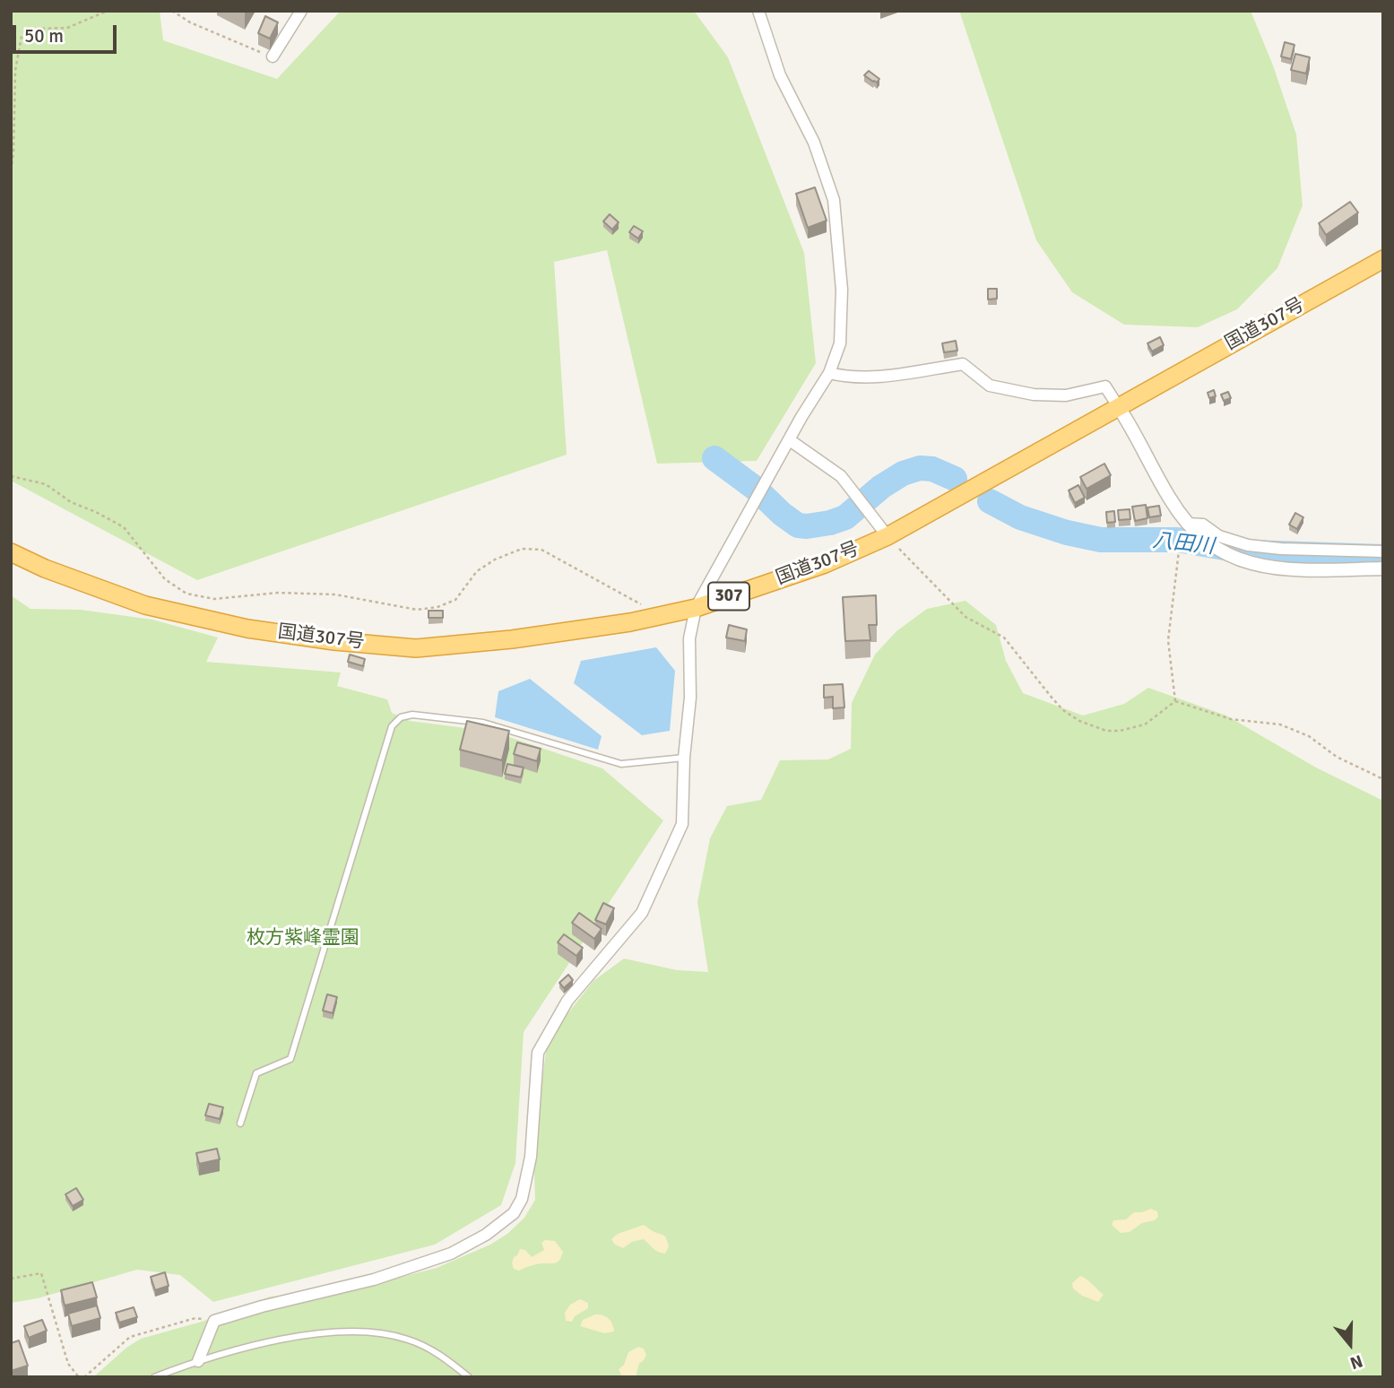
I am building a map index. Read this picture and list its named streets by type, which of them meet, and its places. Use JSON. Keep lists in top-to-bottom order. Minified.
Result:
{"streets":{"highway":["国道307号","307"]},"water":["八田川"],"parks":["枚方紫峰霊園"],"scale_bar":"50 m","north":"bottom"}
